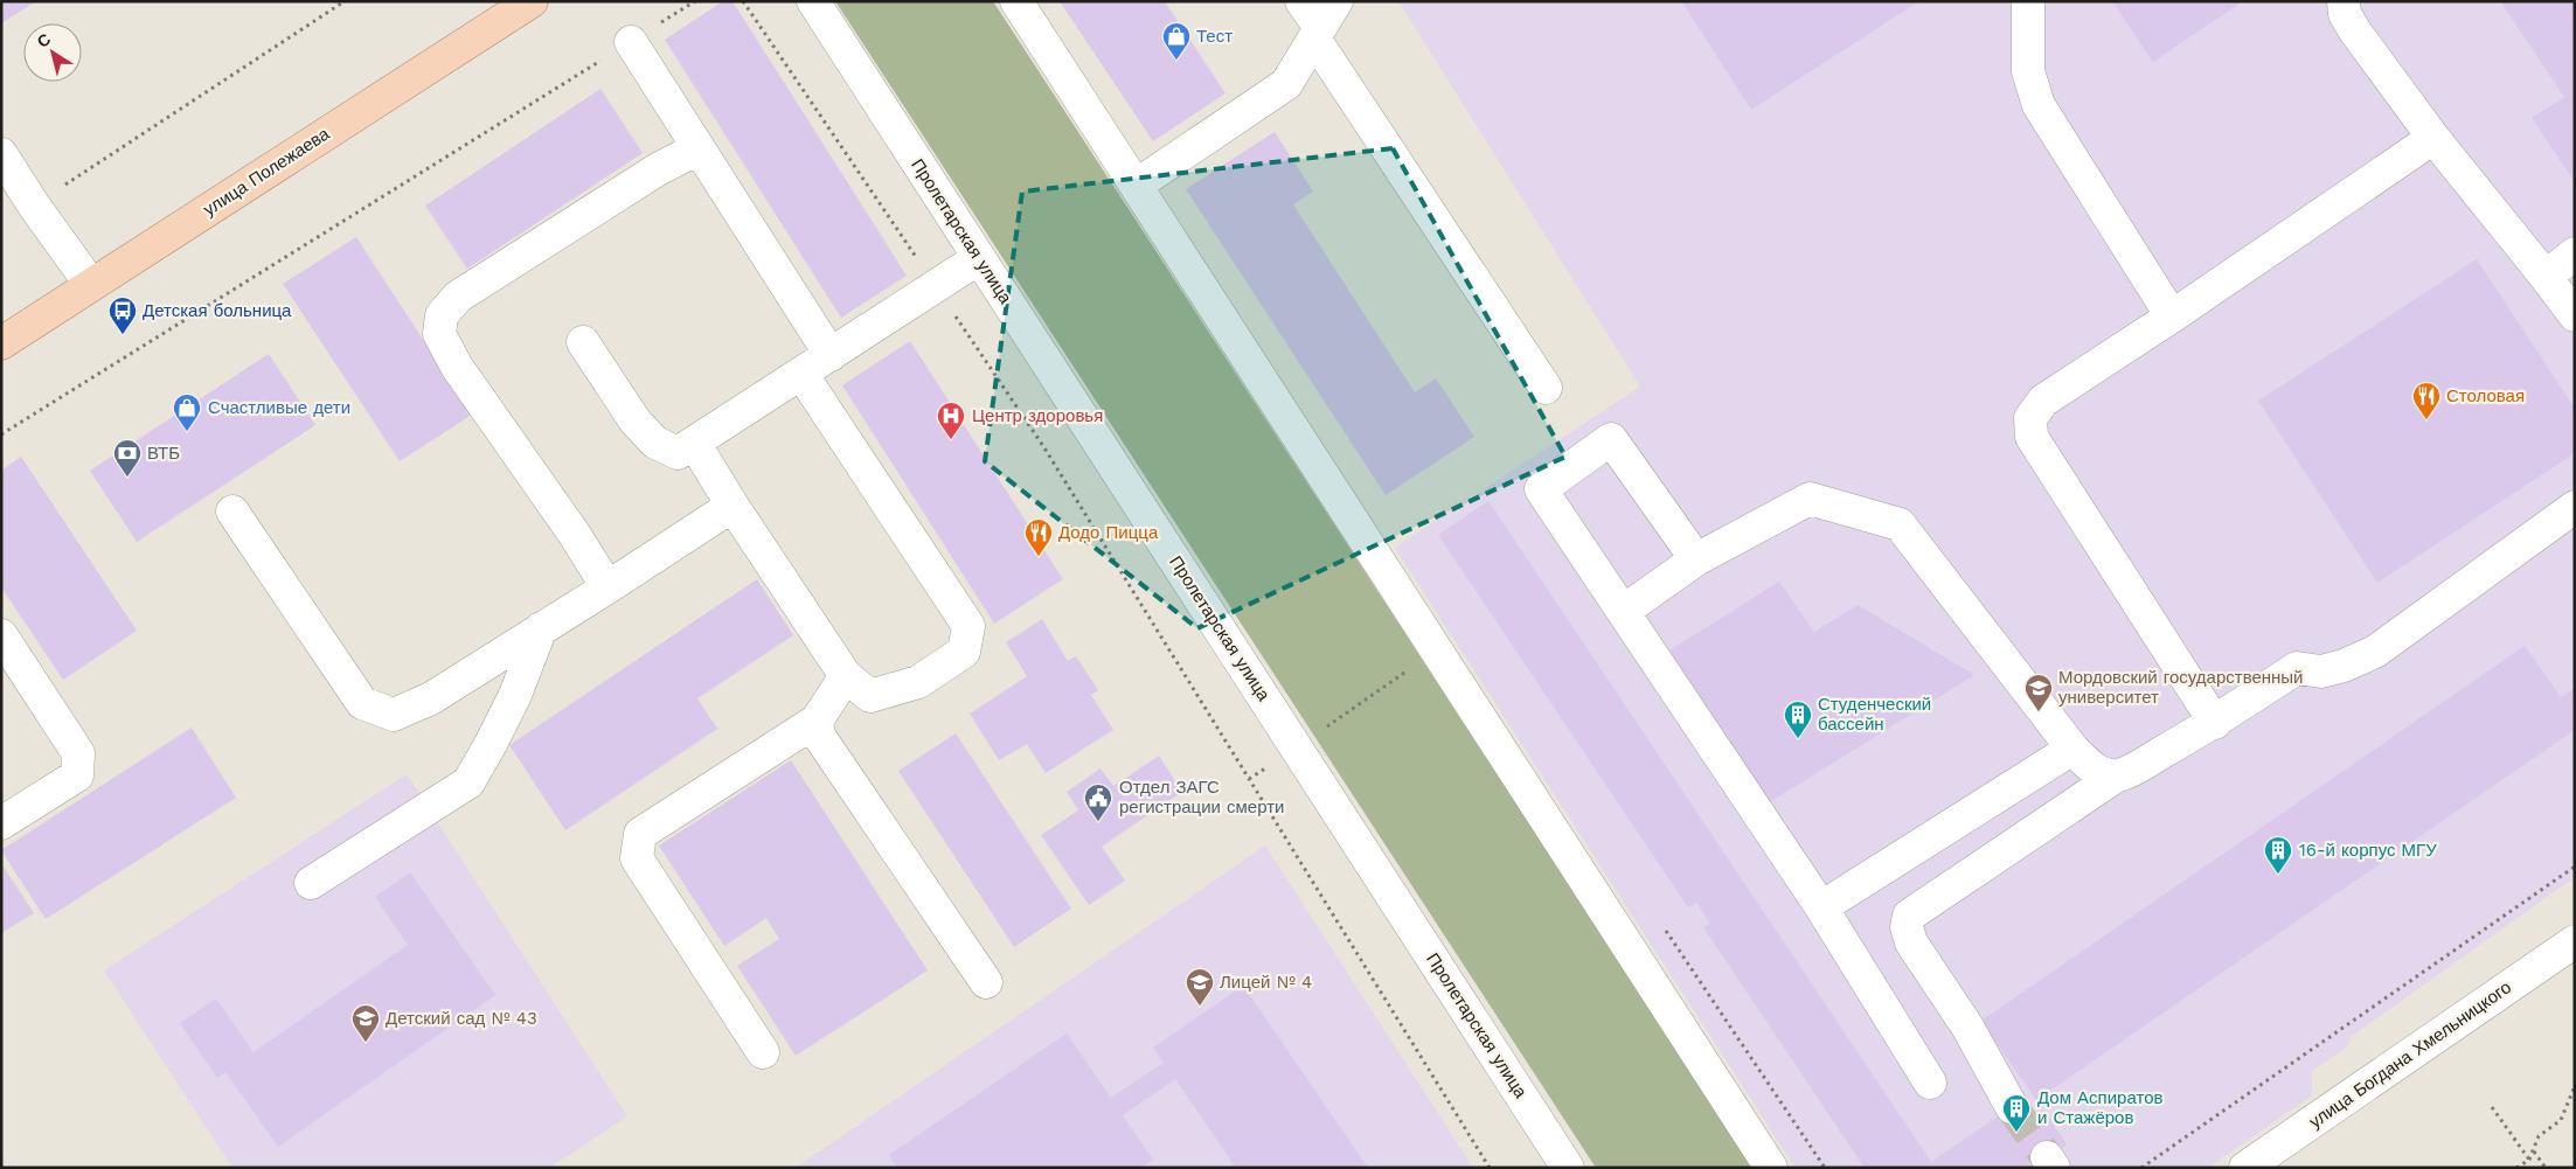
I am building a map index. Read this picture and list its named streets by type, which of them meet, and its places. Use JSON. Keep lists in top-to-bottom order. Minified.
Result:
{"streets":{"main road":["улица Полежаева"],"street":["Пролетарская улица","улица Богдана Хмельницкого"]},"places":{"shop":["Тест","Счастливые дети"],"bus stop":["Детская больница"],"restaurant":["Столовая","Додо Пицца"],"hospital":["Центр здоровья"],"bank":["ВТБ"],"school or university":["Мордовский государственный университет","Лицей № 4","Детский сад № 43"],"building":["Студенческий бассейн","16-й корпус МГУ","Дом Аспиратов и Стажёров"],"public building":["Отдел ЗАГС регистрации смерти"]},"north":"top left"}
